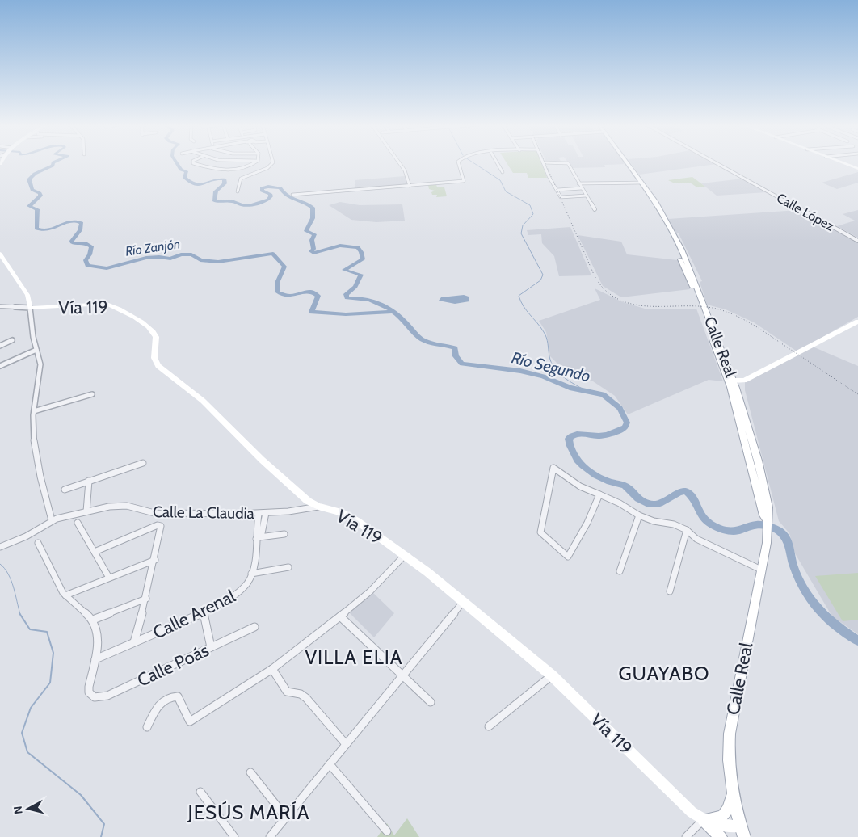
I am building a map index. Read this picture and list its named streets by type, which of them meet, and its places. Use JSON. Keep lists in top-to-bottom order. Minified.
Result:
{"streets":{"main road":["Vía 119","Calle Real"],"street":["Calle López","Calle La Claudia","Calle Arenal","Calle Poás"]},"crossings":[["Vía 119","Calle Real"],["Vía 119","Calle La Claudia"],["Calle La Claudia","Calle Arenal"],["Calle Arenal","Calle Poás"]],"districts":["VILLA ELIA","GUAYABO","JESÚS MARÍA"],"water":["Río Zanjón","Río Segundo"],"north":"left"}
